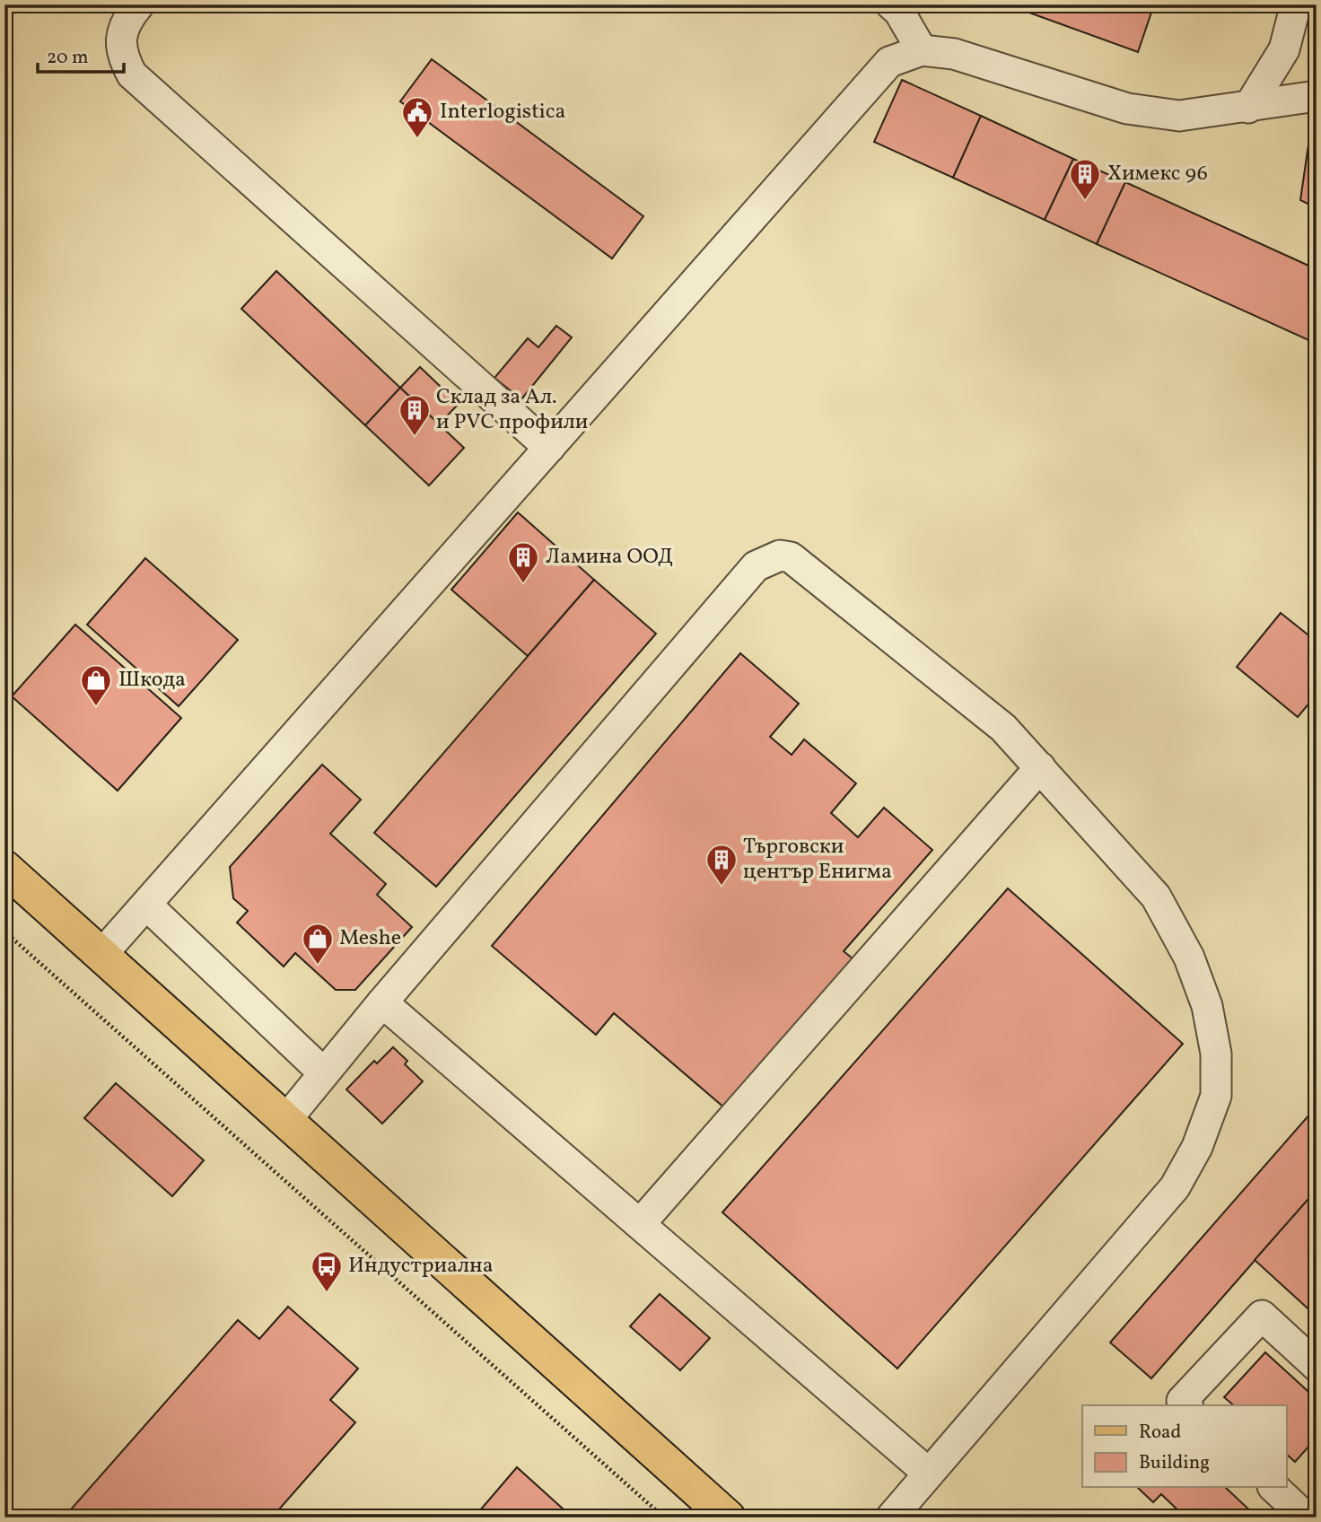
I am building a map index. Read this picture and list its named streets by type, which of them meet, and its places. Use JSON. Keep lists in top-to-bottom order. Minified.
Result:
{"places":{"public building":["Interlogistica"],"building":["Химекс 96","Склад за Ал. и PVC профили","Ламина ООД","Търговски център Енигма"],"shop":["Шкода","Meshe"],"bus stop":["Индустриална"]},"legend":["Road","Building"],"scale_bar":"20 m"}
